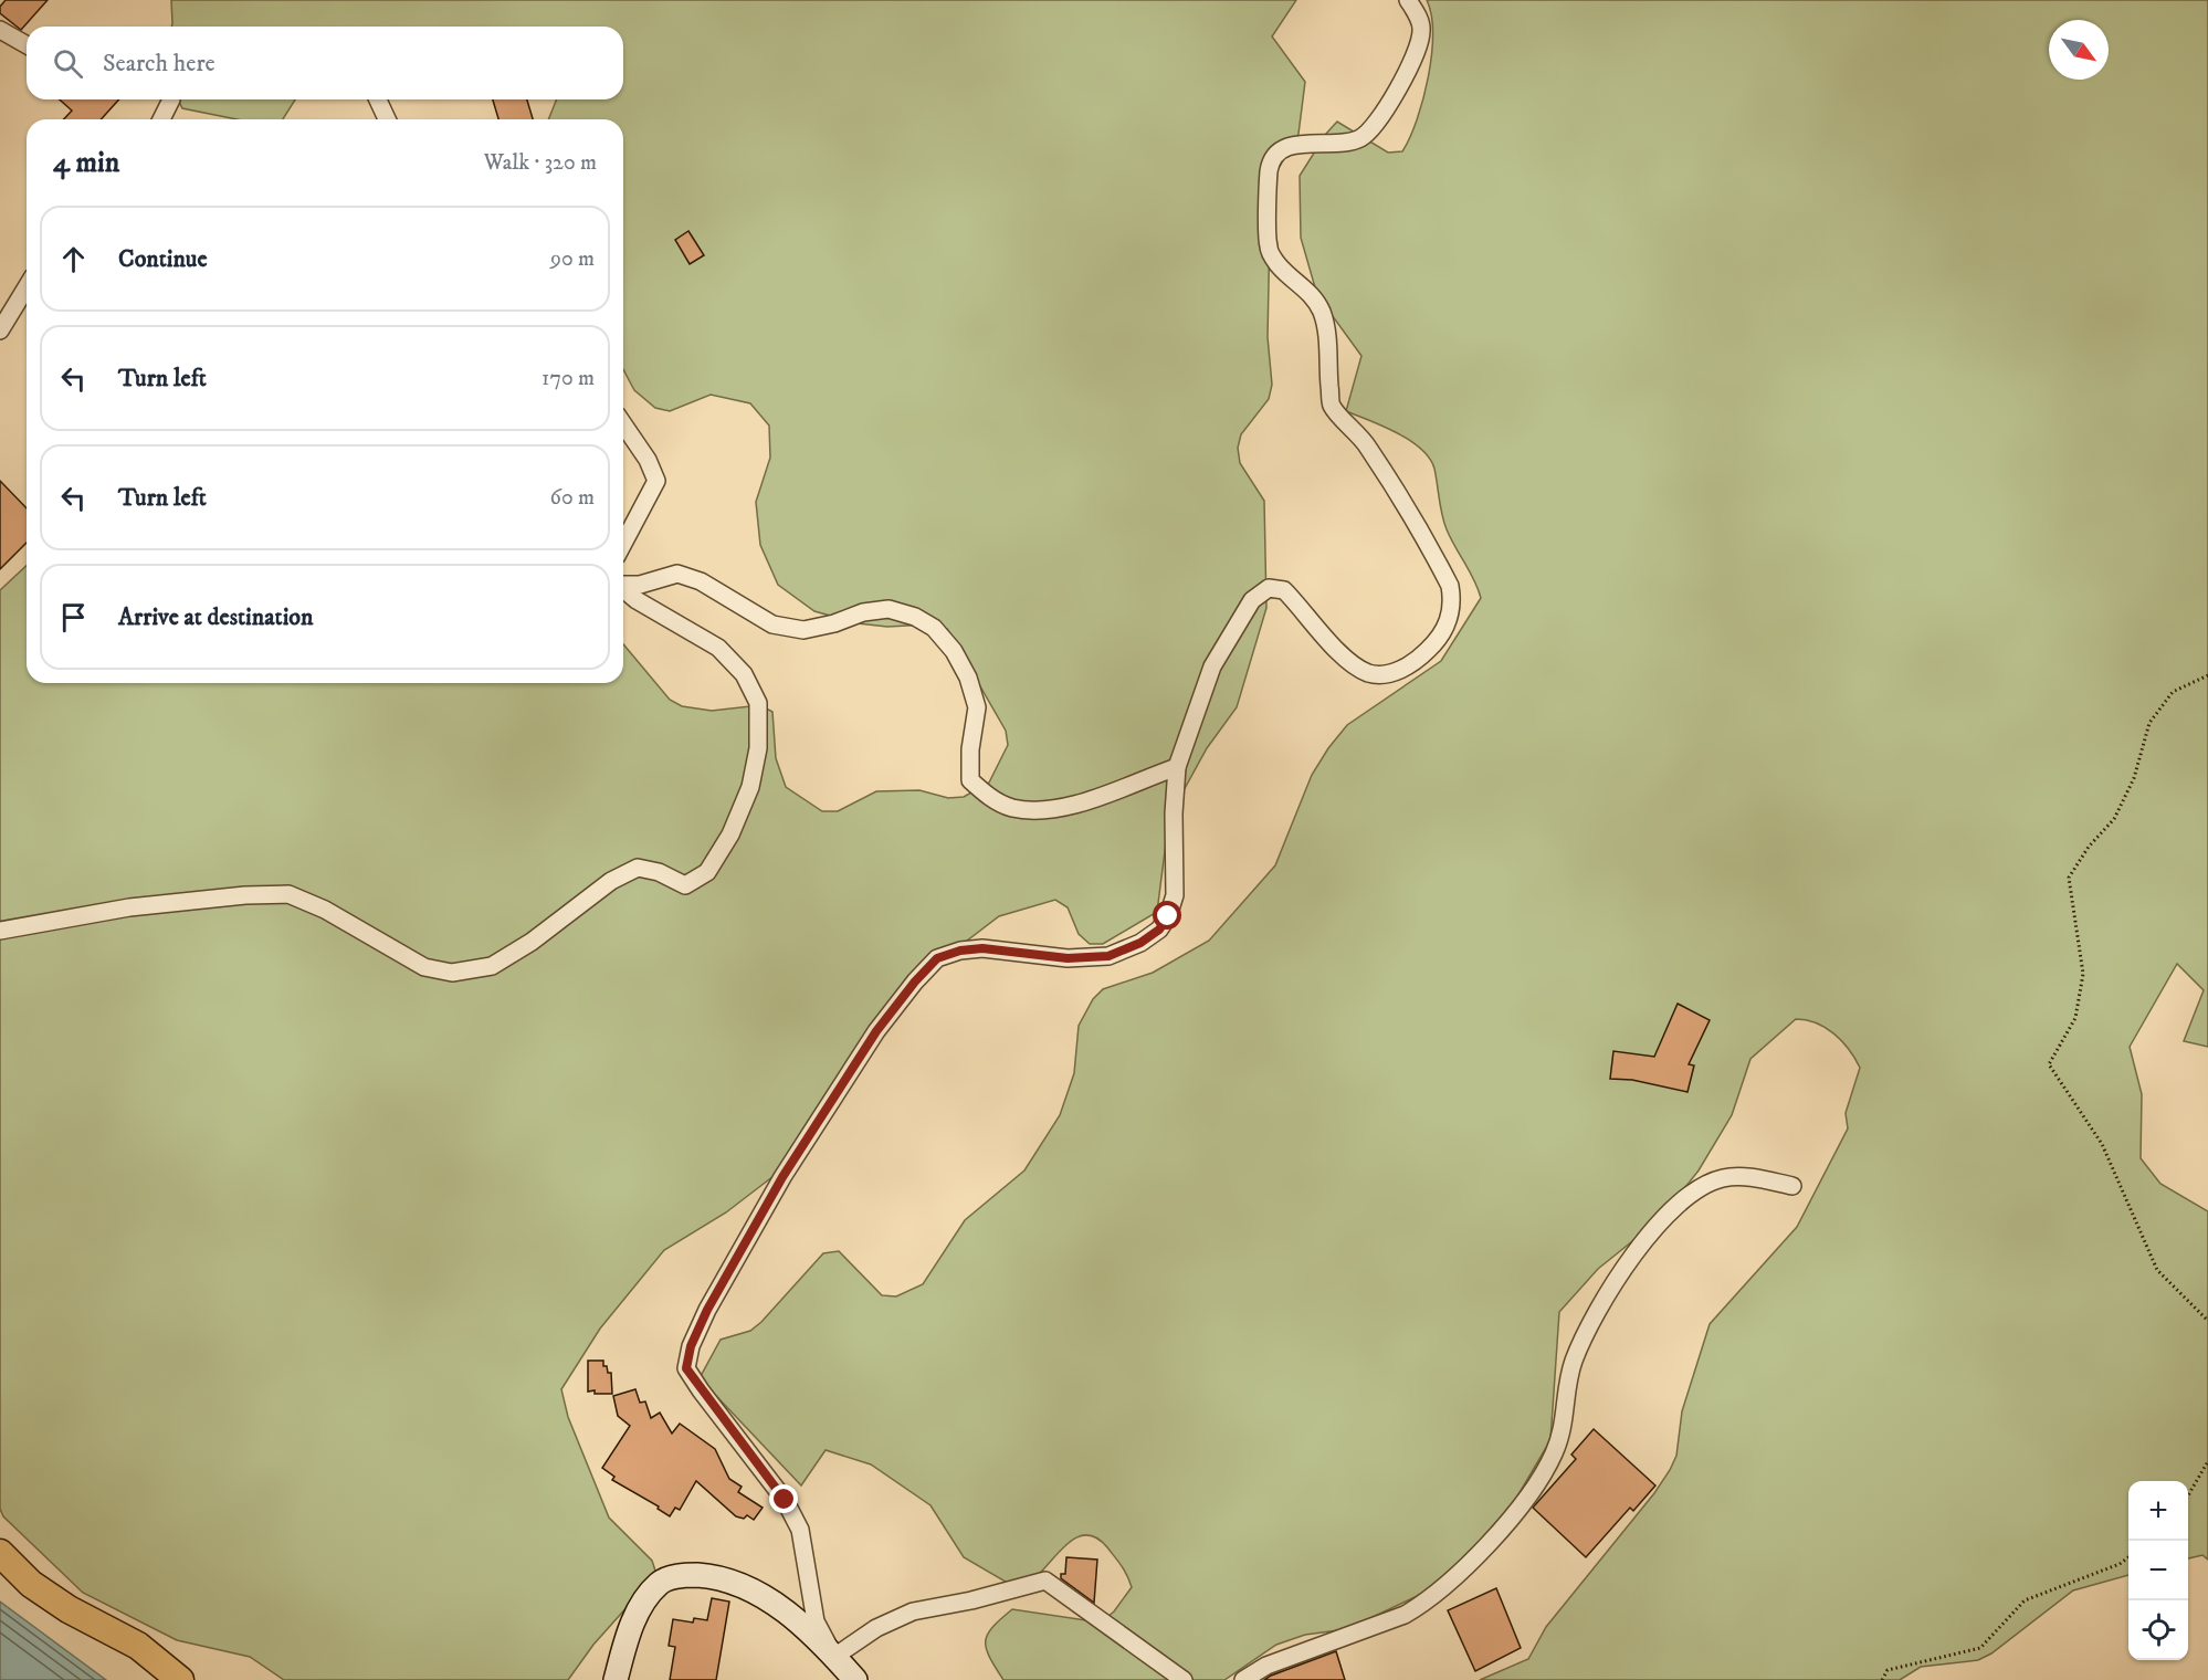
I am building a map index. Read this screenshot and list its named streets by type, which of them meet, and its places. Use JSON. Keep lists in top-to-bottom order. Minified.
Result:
{"north":"bottom right","page":{"search":"Search here","heading":["4 min","Walk · 320 m"],"list":[["Continue","90 m"],["Turn left","170 m"],["Turn left","60 m"],"Arrive at destination"],"map_buttons":["+","−"]}}
